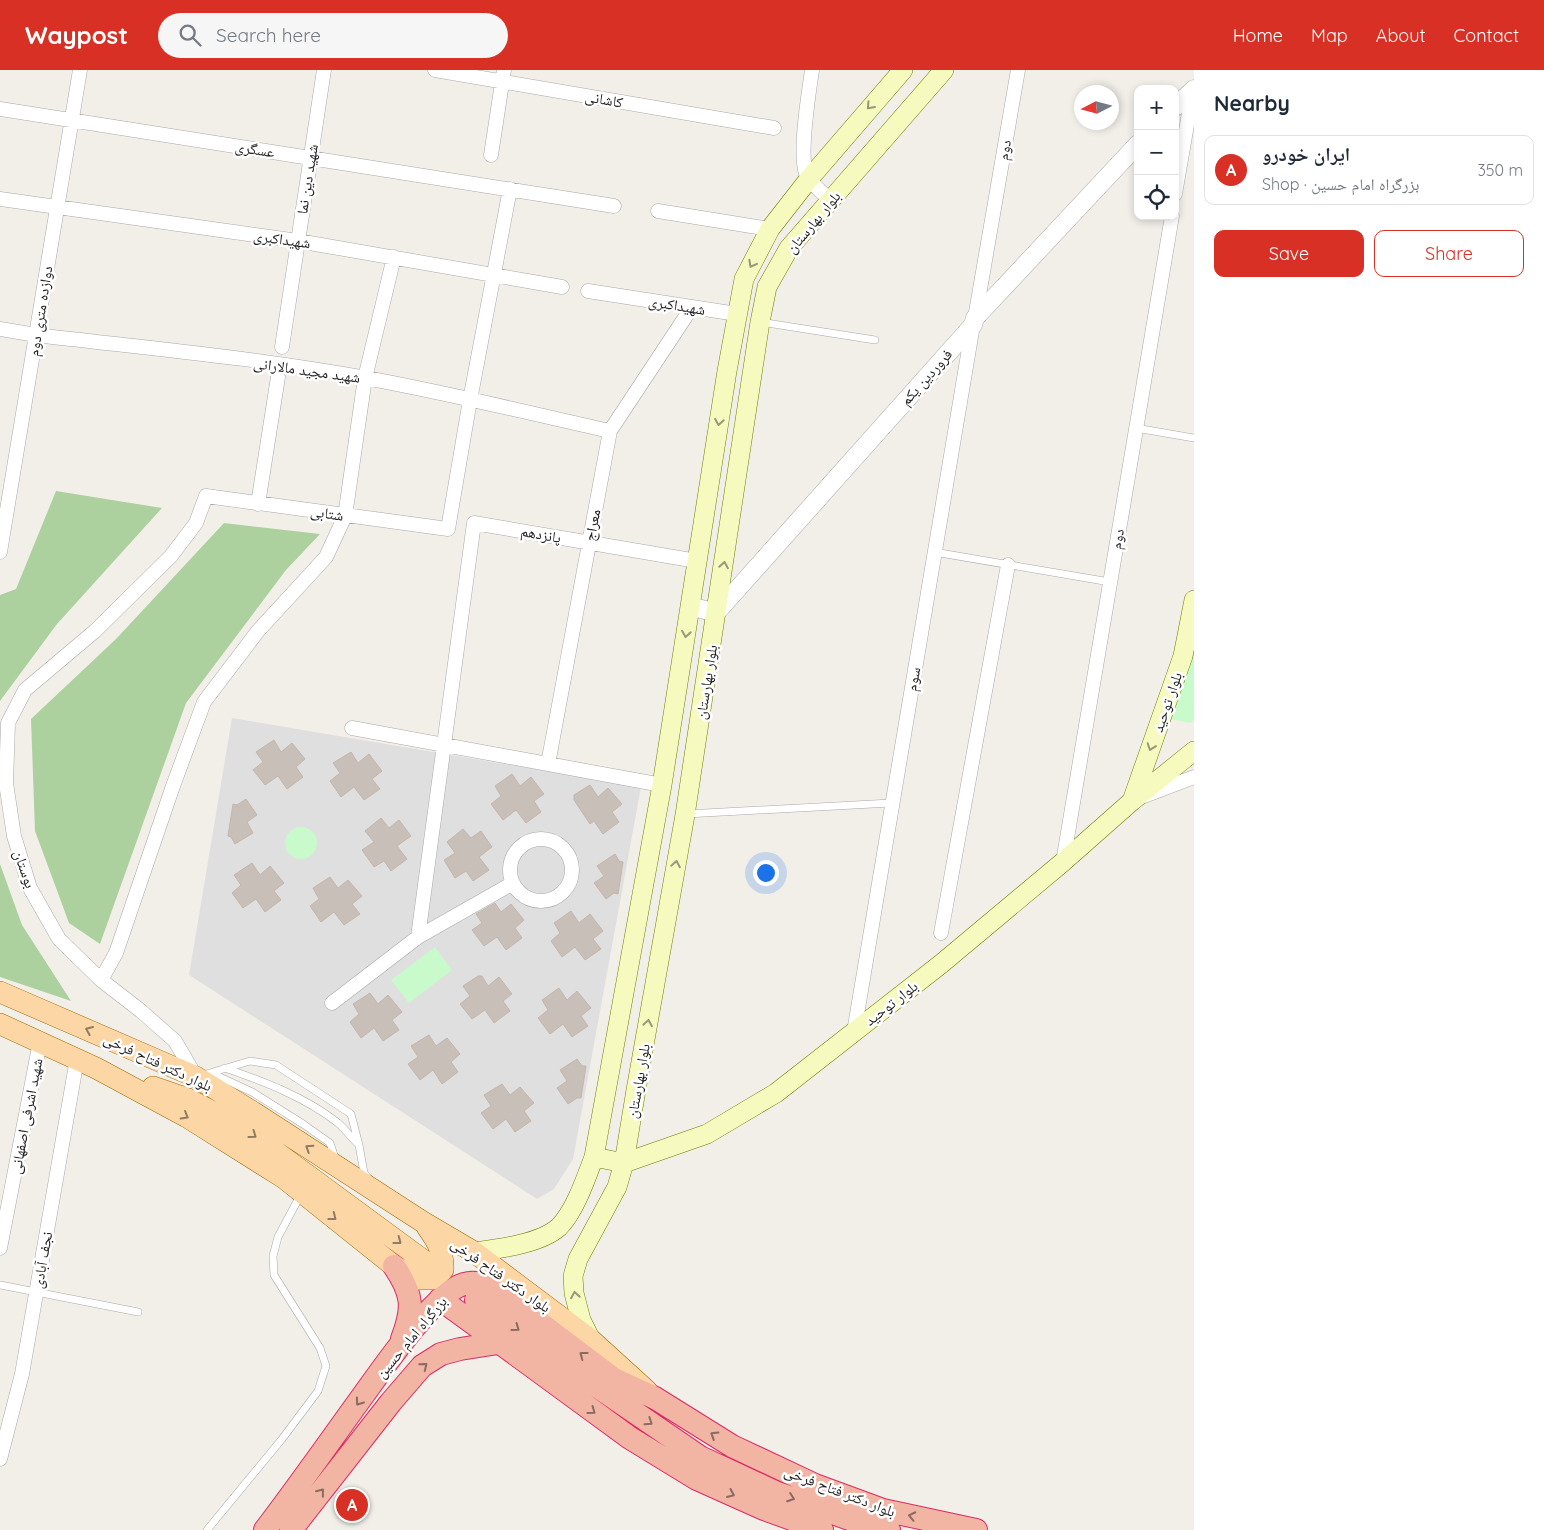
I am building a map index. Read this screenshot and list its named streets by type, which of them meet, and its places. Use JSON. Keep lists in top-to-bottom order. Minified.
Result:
{"streets":{"highway":["بلوار دکتر فتاح فرخی","بزرگراه امام حسین"],"main road":["بلوار بهارستان","بلوار توحید"],"street":["کاشانی","عسگری","دوم","شهید دین نما","شهیداکبری","دوازده متری دوم","شهید مجید مالارانی","فروردین یکم","شتابی","معراج","پانزدهم","سوم","بوستان","شهید اشرفی اصفهانی","نجف آبادی"]},"crossings":[["عسگری","شهید دین نما"],["عسگری","دوازده متری دوم"],["دوم","فروردین یکم"],["دوم","سوم"],["دوم","بلوار توحید"],["شهید دین نما","شهیداکبری"],["بلوار بهارستان","شهیداکبری"],["بلوار بهارستان","فروردین یکم"],["بلوار بهارستان","پانزدهم"],["بلوار بهارستان","بلوار توحید"],["بلوار بهارستان","بلوار دکتر فتاح فرخی"],["شهیداکبری","دوازده متری دوم"],["شهیداکبری","معراج"],["دوازده متری دوم","شهید مجید مالارانی"],["شهید مجید مالارانی","شتابی"],["شهید مجید مالارانی","معراج"],["فروردین یکم","سوم"],["شتابی","بوستان"],["معراج","پانزدهم"],["سوم","بلوار توحید"],["بوستان","بلوار دکتر فتاح فرخی"],["بلوار دکتر فتاح فرخی","بزرگراه امام حسین"]],"north":"left","page":{"header":"Waypost","search":"Search here","nav":["Home","Map","About","Contact"],"heading":"Nearby","map_buttons":["+","−"],"list":[{"mark":"A","name":"ایران خودرو","note":"Shop · بزرگراه امام حسین","value":"350 m"}],"buttons":["Save","Share"],"pins":"A"}}
